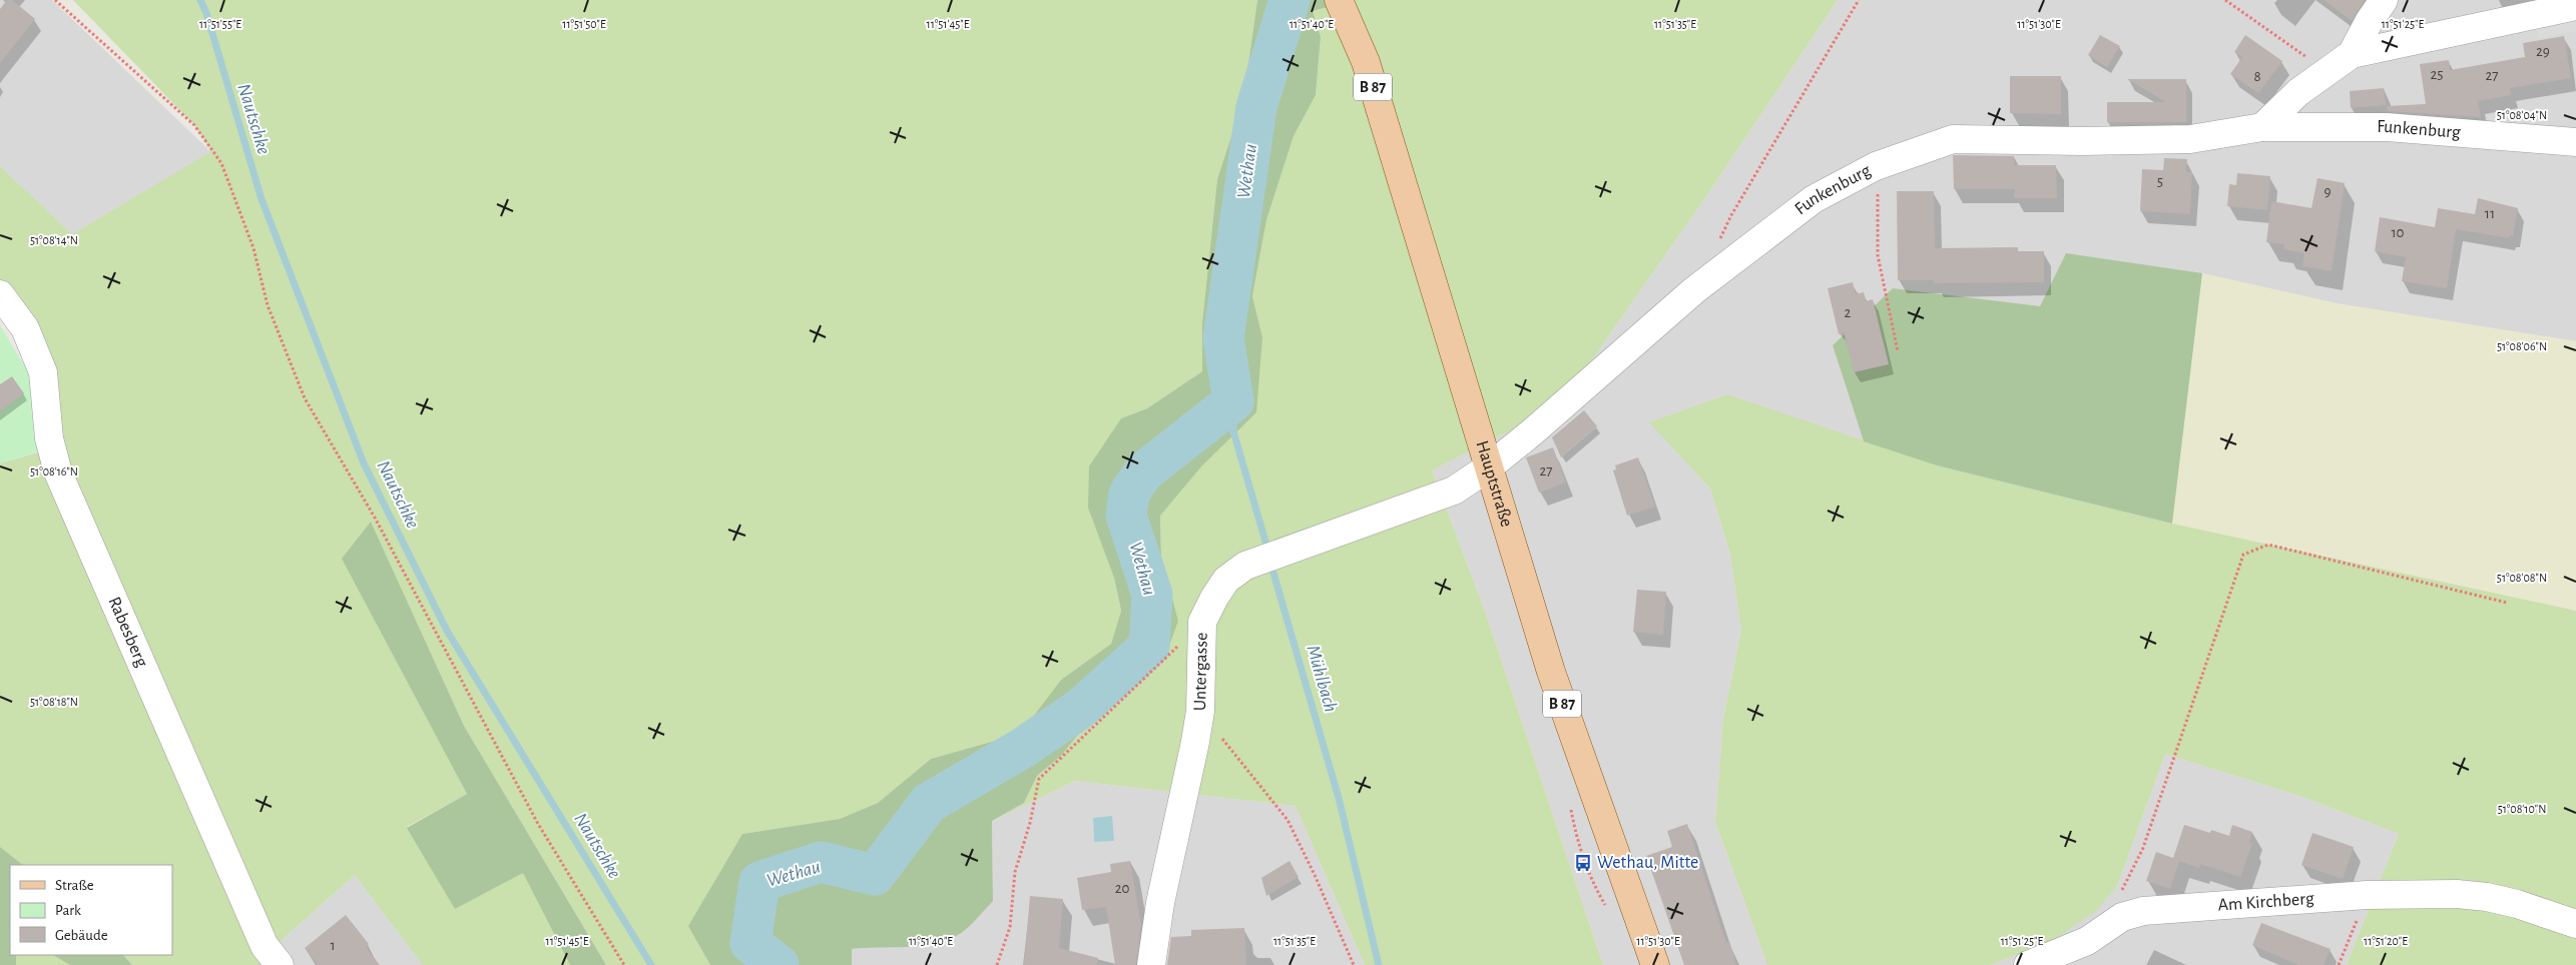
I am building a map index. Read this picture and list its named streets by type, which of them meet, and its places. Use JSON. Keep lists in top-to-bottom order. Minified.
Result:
{"streets":{"main road":["B 87","Hauptstraße"],"street":["Funkenburg","Rabesberg","Untergasse","Am Kirchberg"]},"crossings":[["Funkenburg","Hauptstraße"],["Funkenburg","Untergasse"],["Hauptstraße","Untergasse"]],"water":["Nautschke","Wethau","Mühlbach"],"places":{"bus stop":["Wethau, Mitte"]},"house_numbers":["29","25","27","8","5","9","11","10","2","27","20","1"],"legend":["Straße","Park","Gebäude"],"coordinates":["11°51'55\"E","11°51'50\"E","11°51'45\"E","11°51'40\"E","11°51'35\"E","11°51'30\"E","11°51'25\"E","51°08'04\"N","51°08'14\"N","51°08'06\"N","51°08'16\"N","51°08'08\"N","51°08'18\"N","51°08'10\"N","11°51'20\"E"]}
